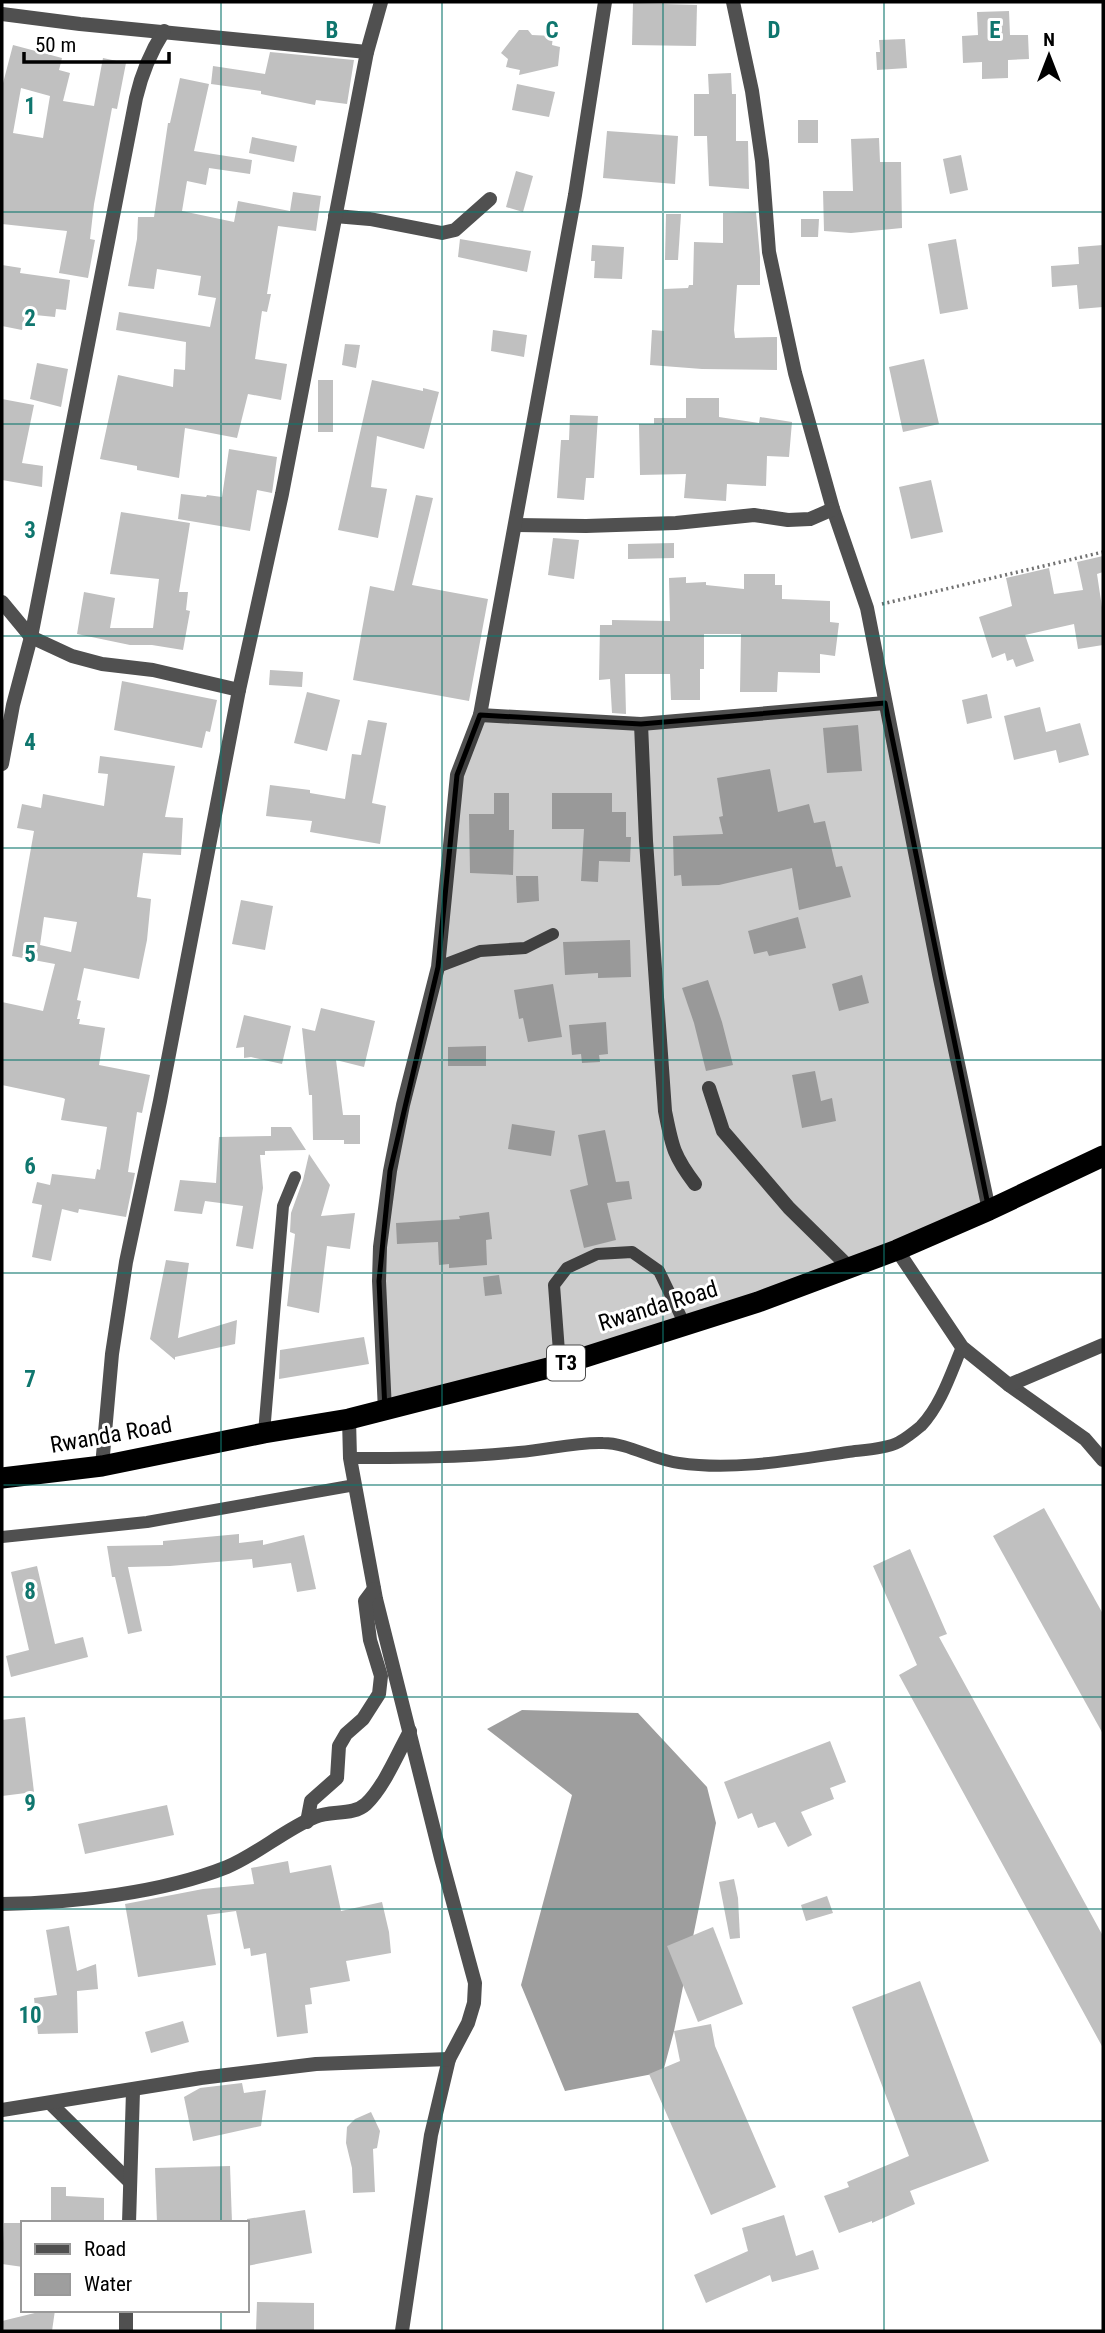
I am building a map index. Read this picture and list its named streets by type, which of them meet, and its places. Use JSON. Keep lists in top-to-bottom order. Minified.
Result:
{"streets":{"highway":["Rwanda Road","T3"]},"legend":["Road","Water"],"scale_bar":"50 m","north":"top","grid":{"columns":["B","C","D","E"],"rows":["1","2","3","4","5","6","7","8","9","10"]}}
